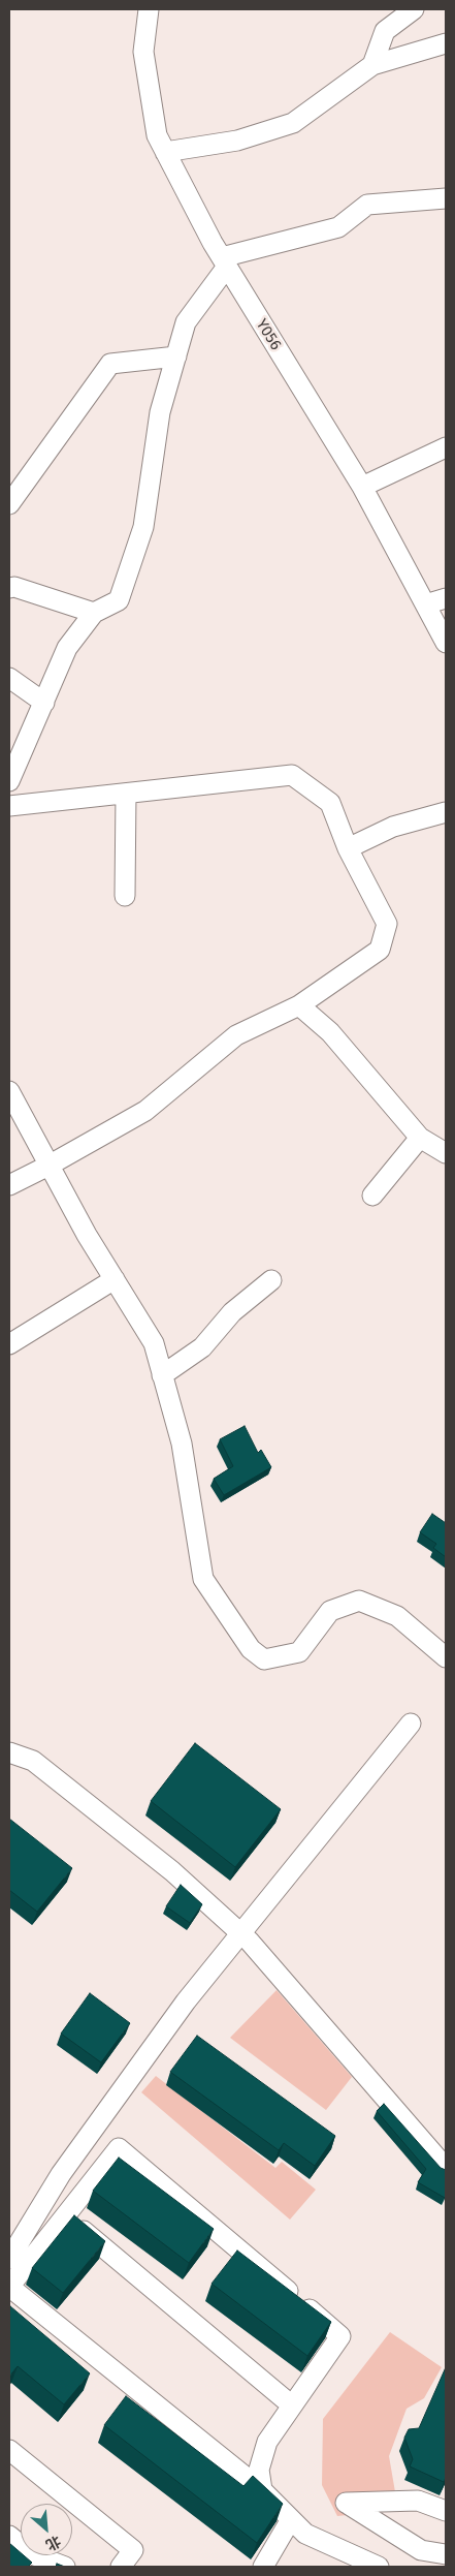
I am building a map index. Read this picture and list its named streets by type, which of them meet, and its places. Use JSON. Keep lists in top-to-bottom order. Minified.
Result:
{"streets":{"street":["Y056"]},"north":"bottom right"}
